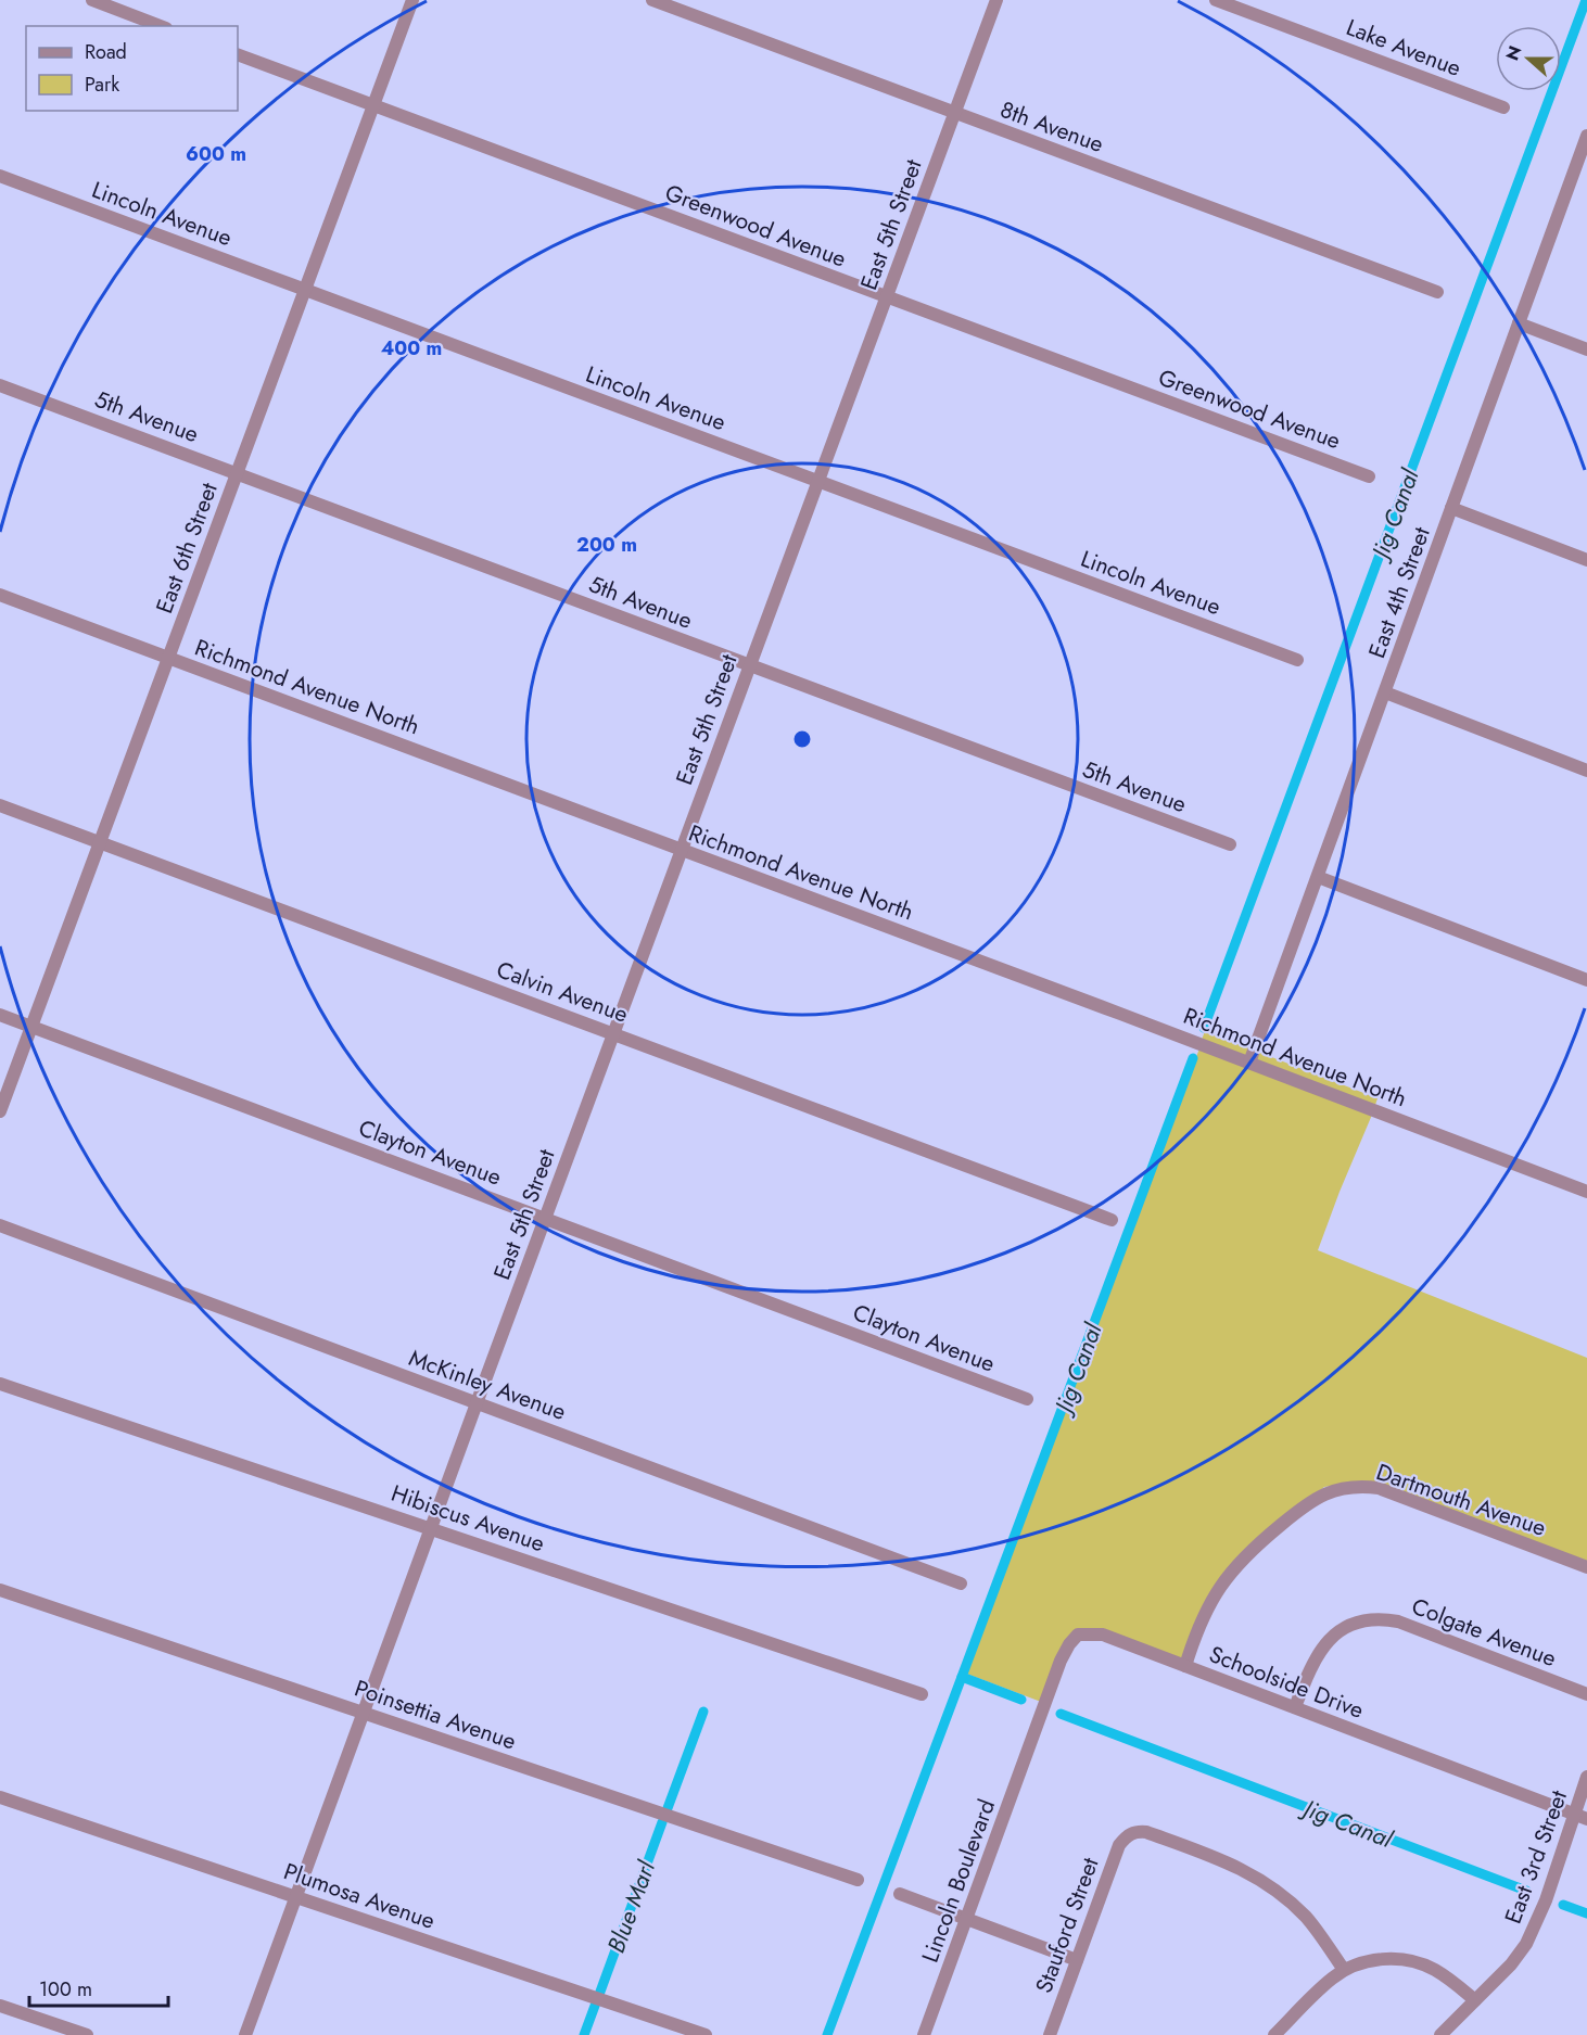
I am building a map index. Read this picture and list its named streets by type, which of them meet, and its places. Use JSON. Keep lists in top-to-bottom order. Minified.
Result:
{"streets":{"street":["Lake Avenue","8th Avenue","Lincoln Avenue","East 5th Street","Greenwood Avenue","5th Avenue","East 6th Street","East 4th Street","Richmond Avenue North","Calvin Avenue","Clayton Avenue","McKinley Avenue","Dartmouth Avenue","Hibiscus Avenue","Colgate Avenue","Schoolside Drive","Poinsettia Avenue","East 3rd Street","Lincoln Boulevard","Plumosa Avenue","Stauford Street"]},"crossings":[["8th Avenue","East 5th Street"],["Lincoln Avenue","East 5th Street"],["Lincoln Avenue","East 6th Street"],["East 5th Street","Greenwood Avenue"],["East 5th Street","5th Avenue"],["East 5th Street","Richmond Avenue North"],["East 5th Street","Calvin Avenue"],["East 5th Street","Clayton Avenue"],["East 5th Street","McKinley Avenue"],["East 5th Street","Hibiscus Avenue"],["East 5th Street","Poinsettia Avenue"],["East 5th Street","Plumosa Avenue"],["Greenwood Avenue","East 6th Street"],["5th Avenue","East 6th Street"],["East 6th Street","Richmond Avenue North"],["East 6th Street","Calvin Avenue"],["East 6th Street","Clayton Avenue"],["East 4th Street","Richmond Avenue North"],["Dartmouth Avenue","Schoolside Drive"],["Colgate Avenue","Schoolside Drive"],["Schoolside Drive","East 3rd Street"],["Schoolside Drive","Lincoln Boulevard"]],"water":["Jig Canal","Blue Marl"],"legend":["Road","Park"],"scale_bar":"100 m","north":"left","rings":["600 m","400 m","200 m"]}
